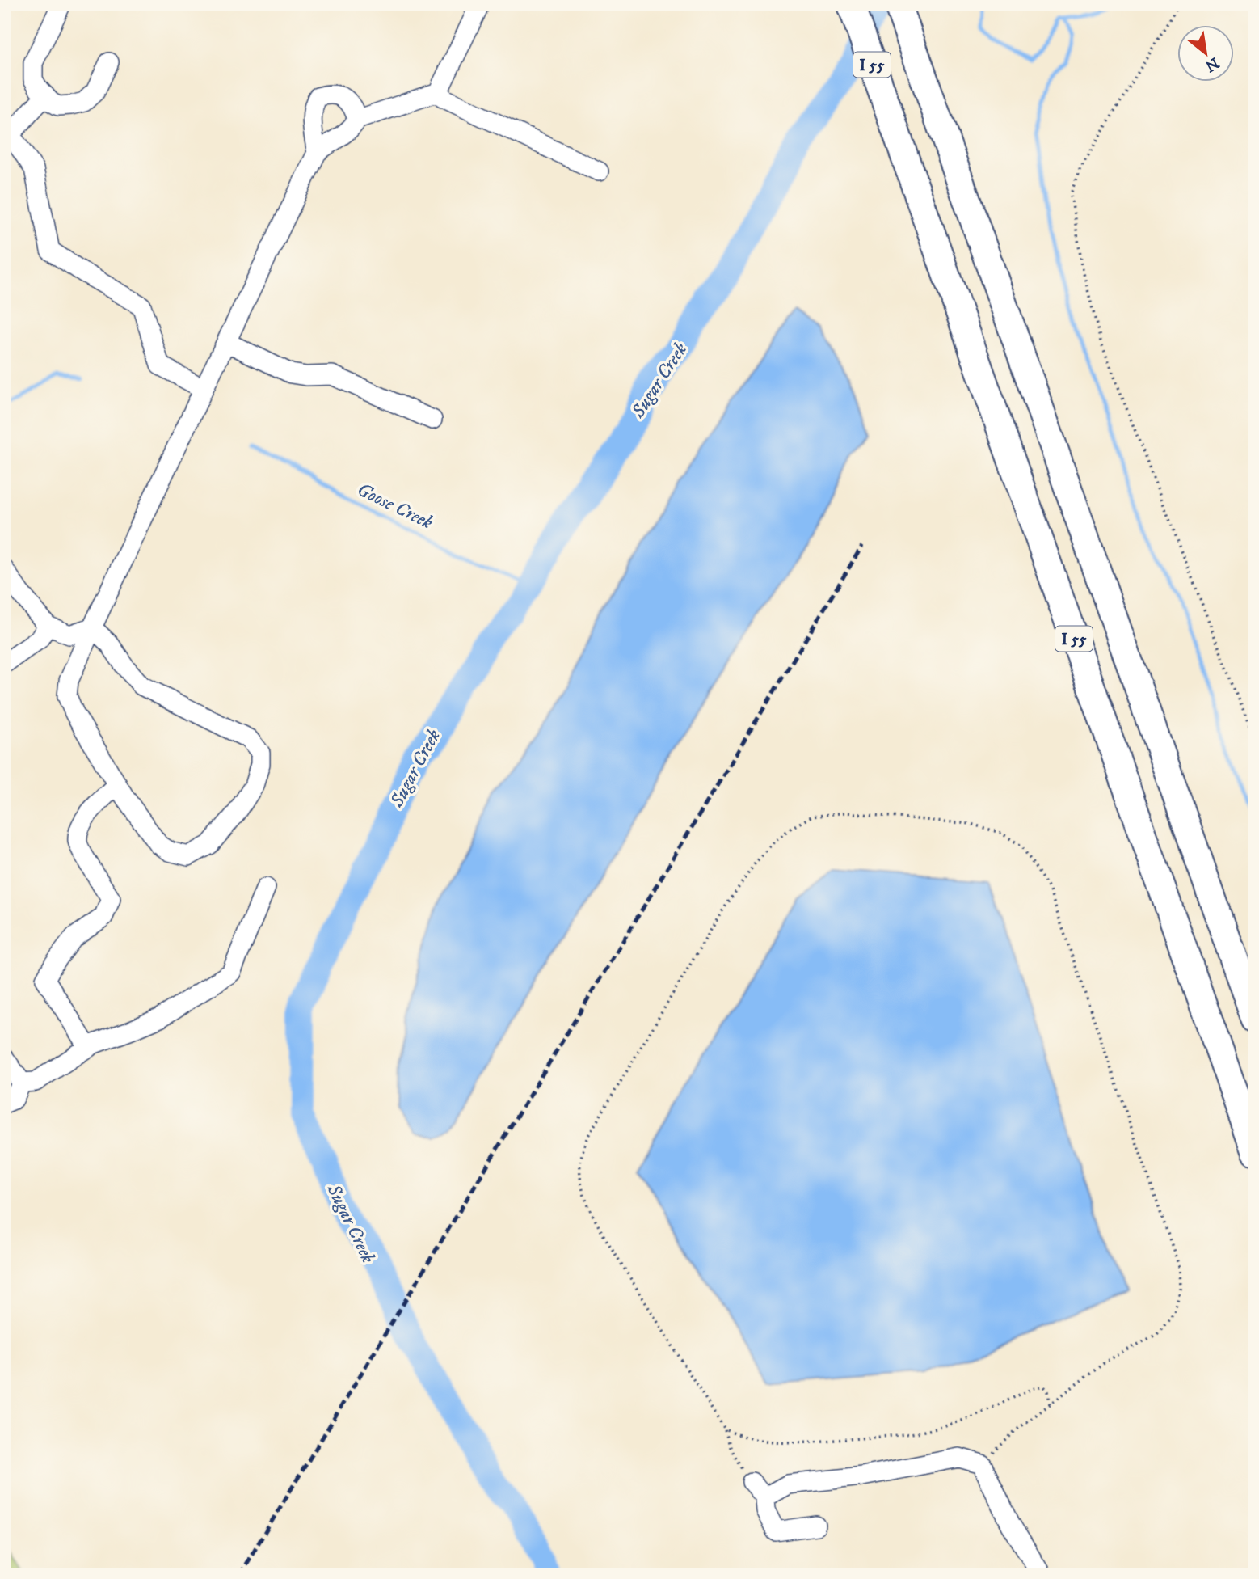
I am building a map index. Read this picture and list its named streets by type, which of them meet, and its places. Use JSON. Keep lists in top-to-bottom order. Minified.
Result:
{"streets":{"highway":["I 55"]},"water":["Sugar Creek","Goose Creek"],"north":"bottom right"}
